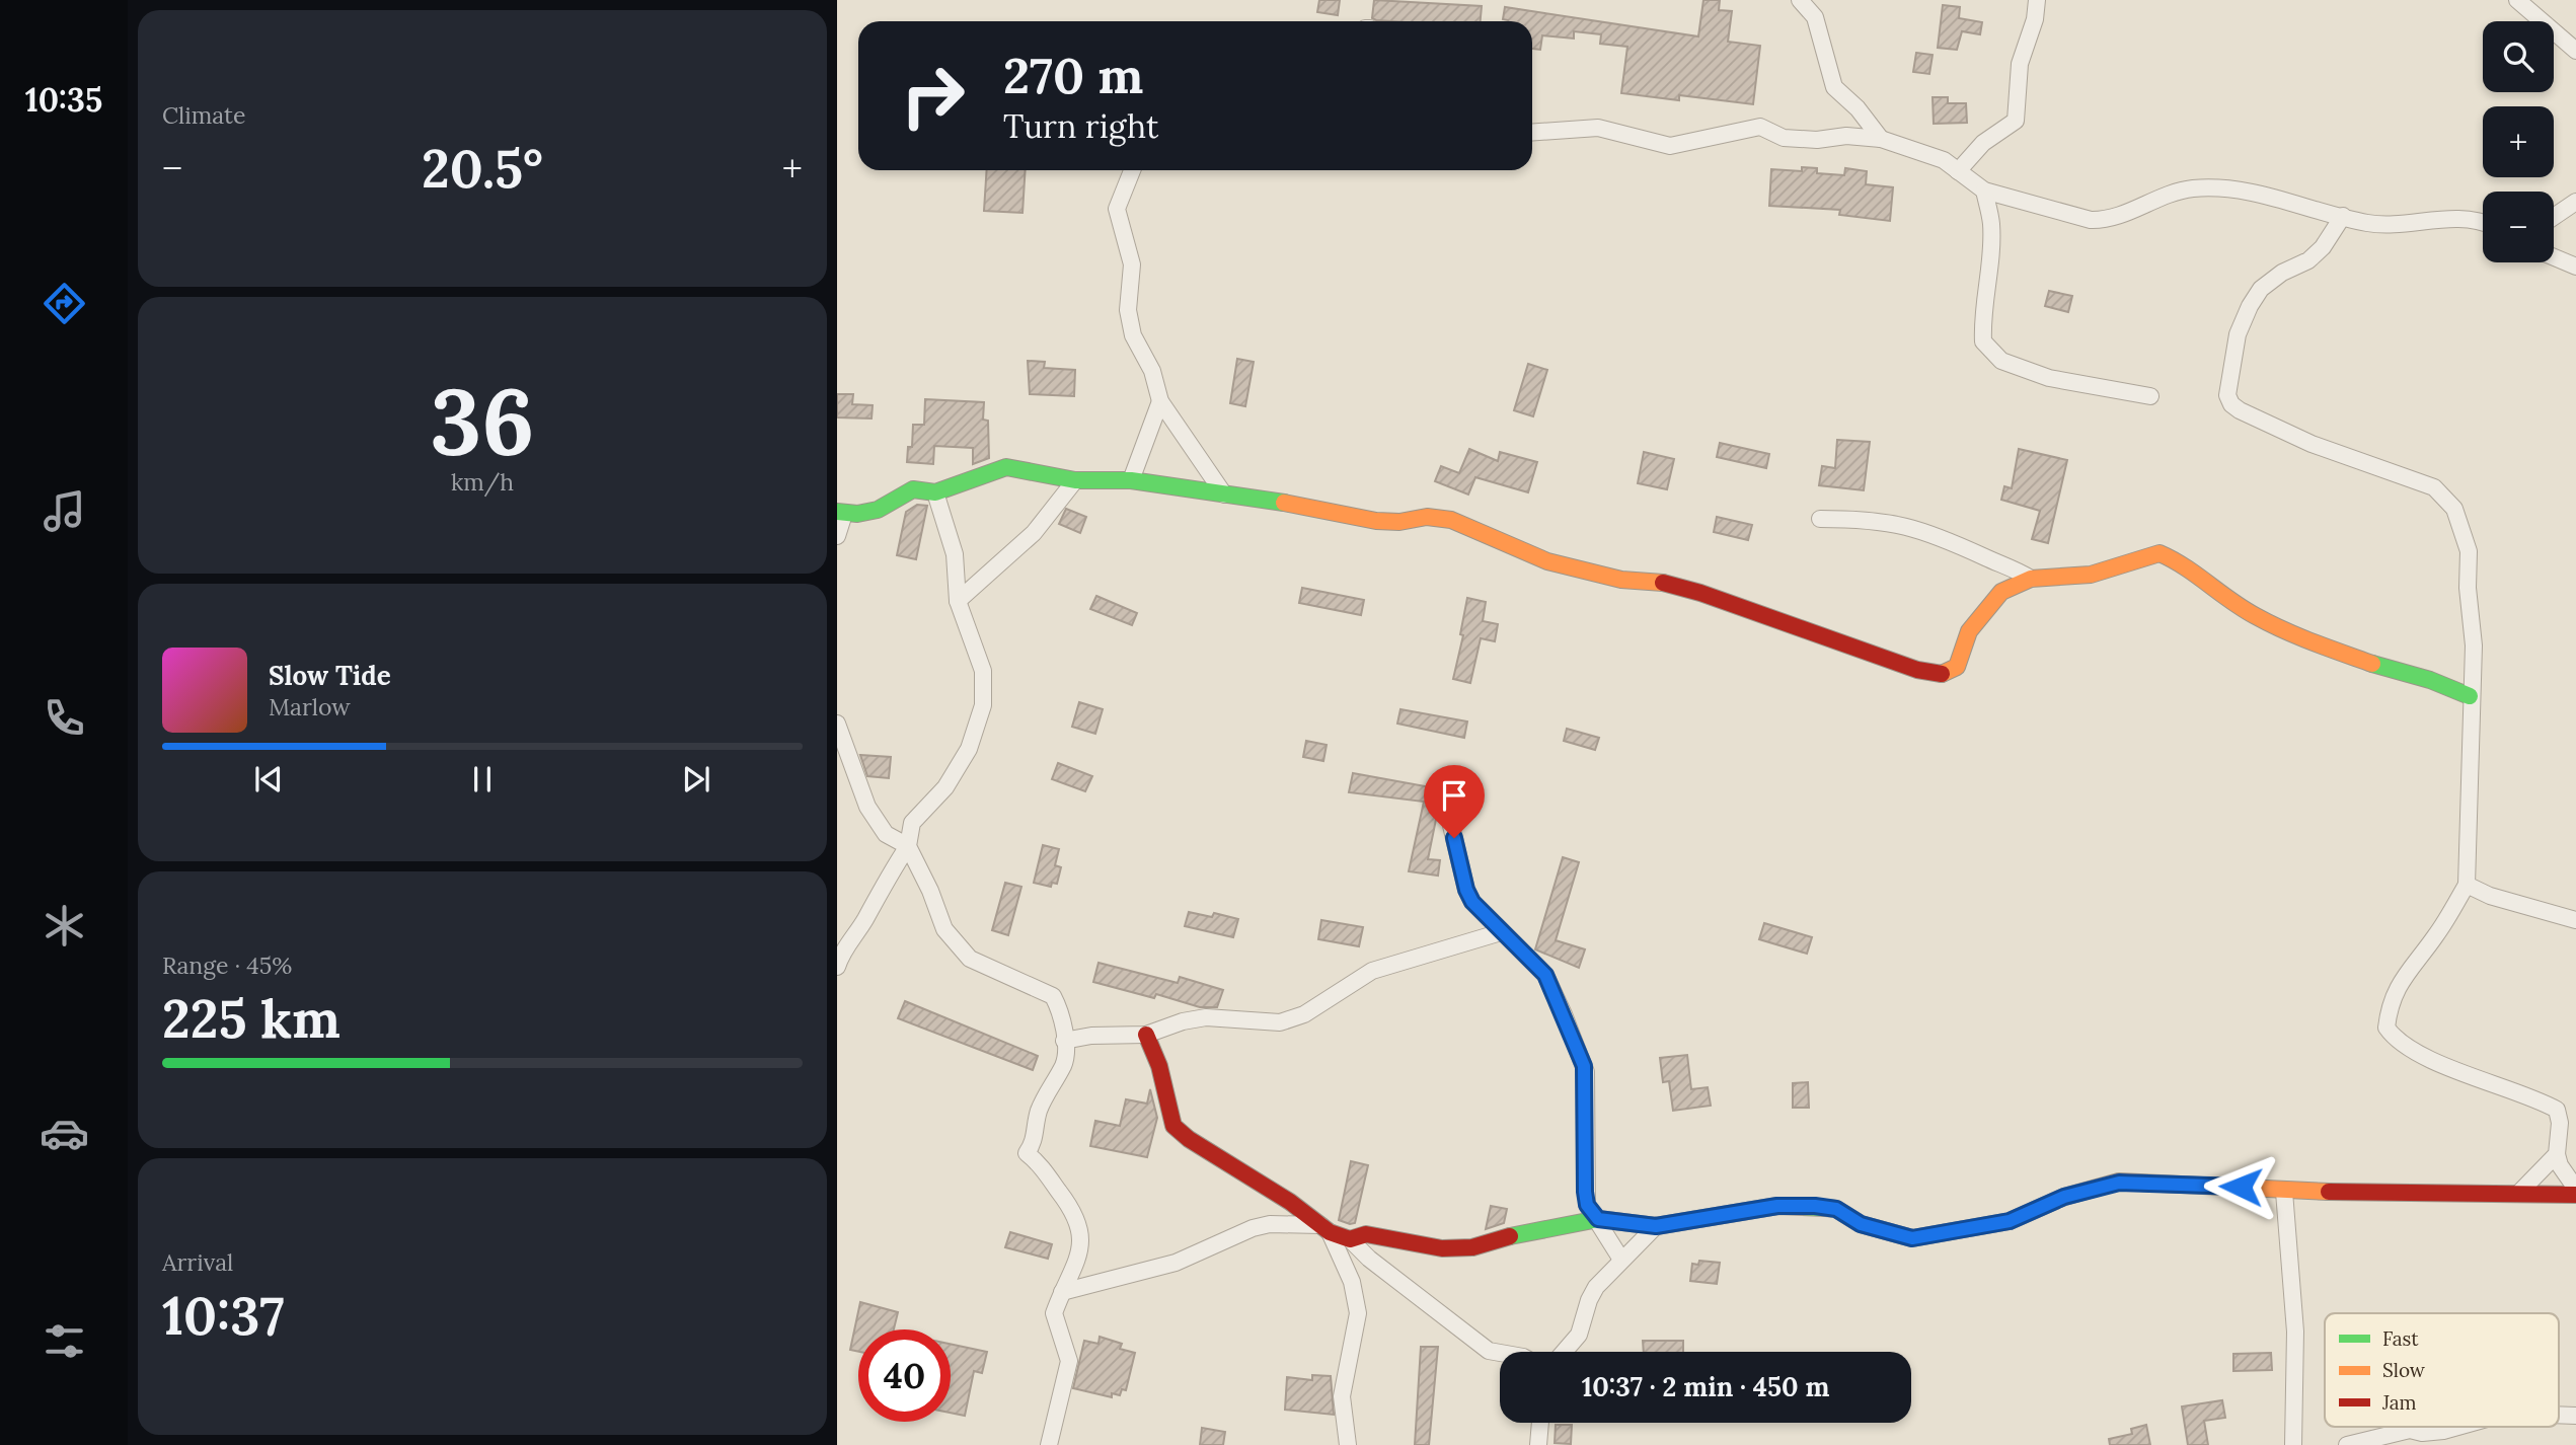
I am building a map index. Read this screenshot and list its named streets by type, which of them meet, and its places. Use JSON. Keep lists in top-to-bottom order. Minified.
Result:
{"legend":["Fast","Slow","Jam"],"page":{"tabs":"10:35","tile":["Climate",["36","km/h"],["Range · 45%","225 km"],["Arrival","10:37"]],"map_buttons":["+","−"],"turn":["270 m","Turn right"],"heat":["−","20.5°","+"],"song":["Slow Tide","Marlow"],"limit":"40","trip":"10:37 · 2 min · 450 m"}}
